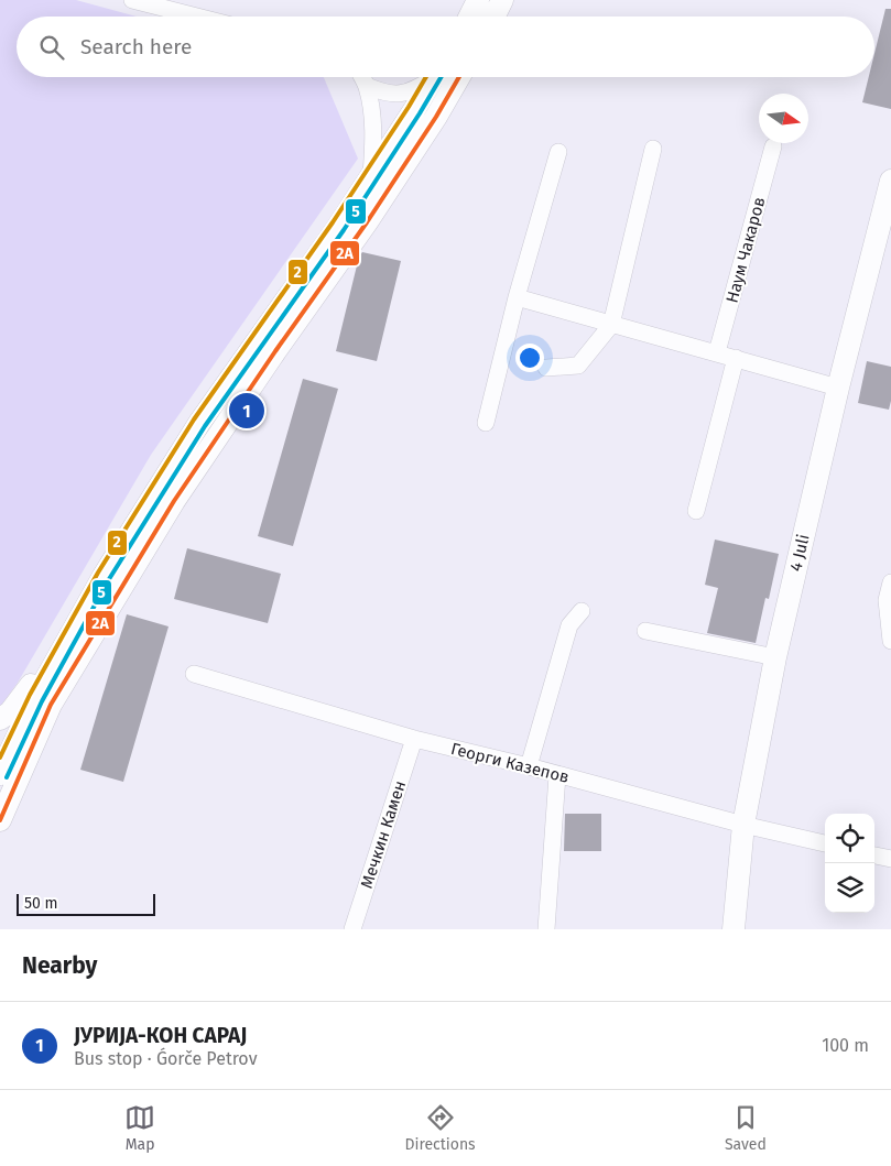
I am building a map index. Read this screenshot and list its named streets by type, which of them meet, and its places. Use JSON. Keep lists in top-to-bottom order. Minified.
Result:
{"streets":{"street":["Наум Чакаров","4 Juli","Георги Казепов","Мечкин Камен"]},"crossings":[["4 Juli","Георги Казепов"],["Георги Казепов","Мечкин Камен"]],"lines":["transit line 2A","transit line 5","transit line 2"],"scale_bar":"50 m","north":"right","page":{"search":"Search here","pins":"1","scale":"50 m","heading":"Nearby","list":[{"mark":"1","name":"ЈУРИЈА-КОН САРАЈ","note":"Bus stop · Ǵorče Petrov","value":"100 m"}],"nav":["Map","Directions","Saved"]}}
